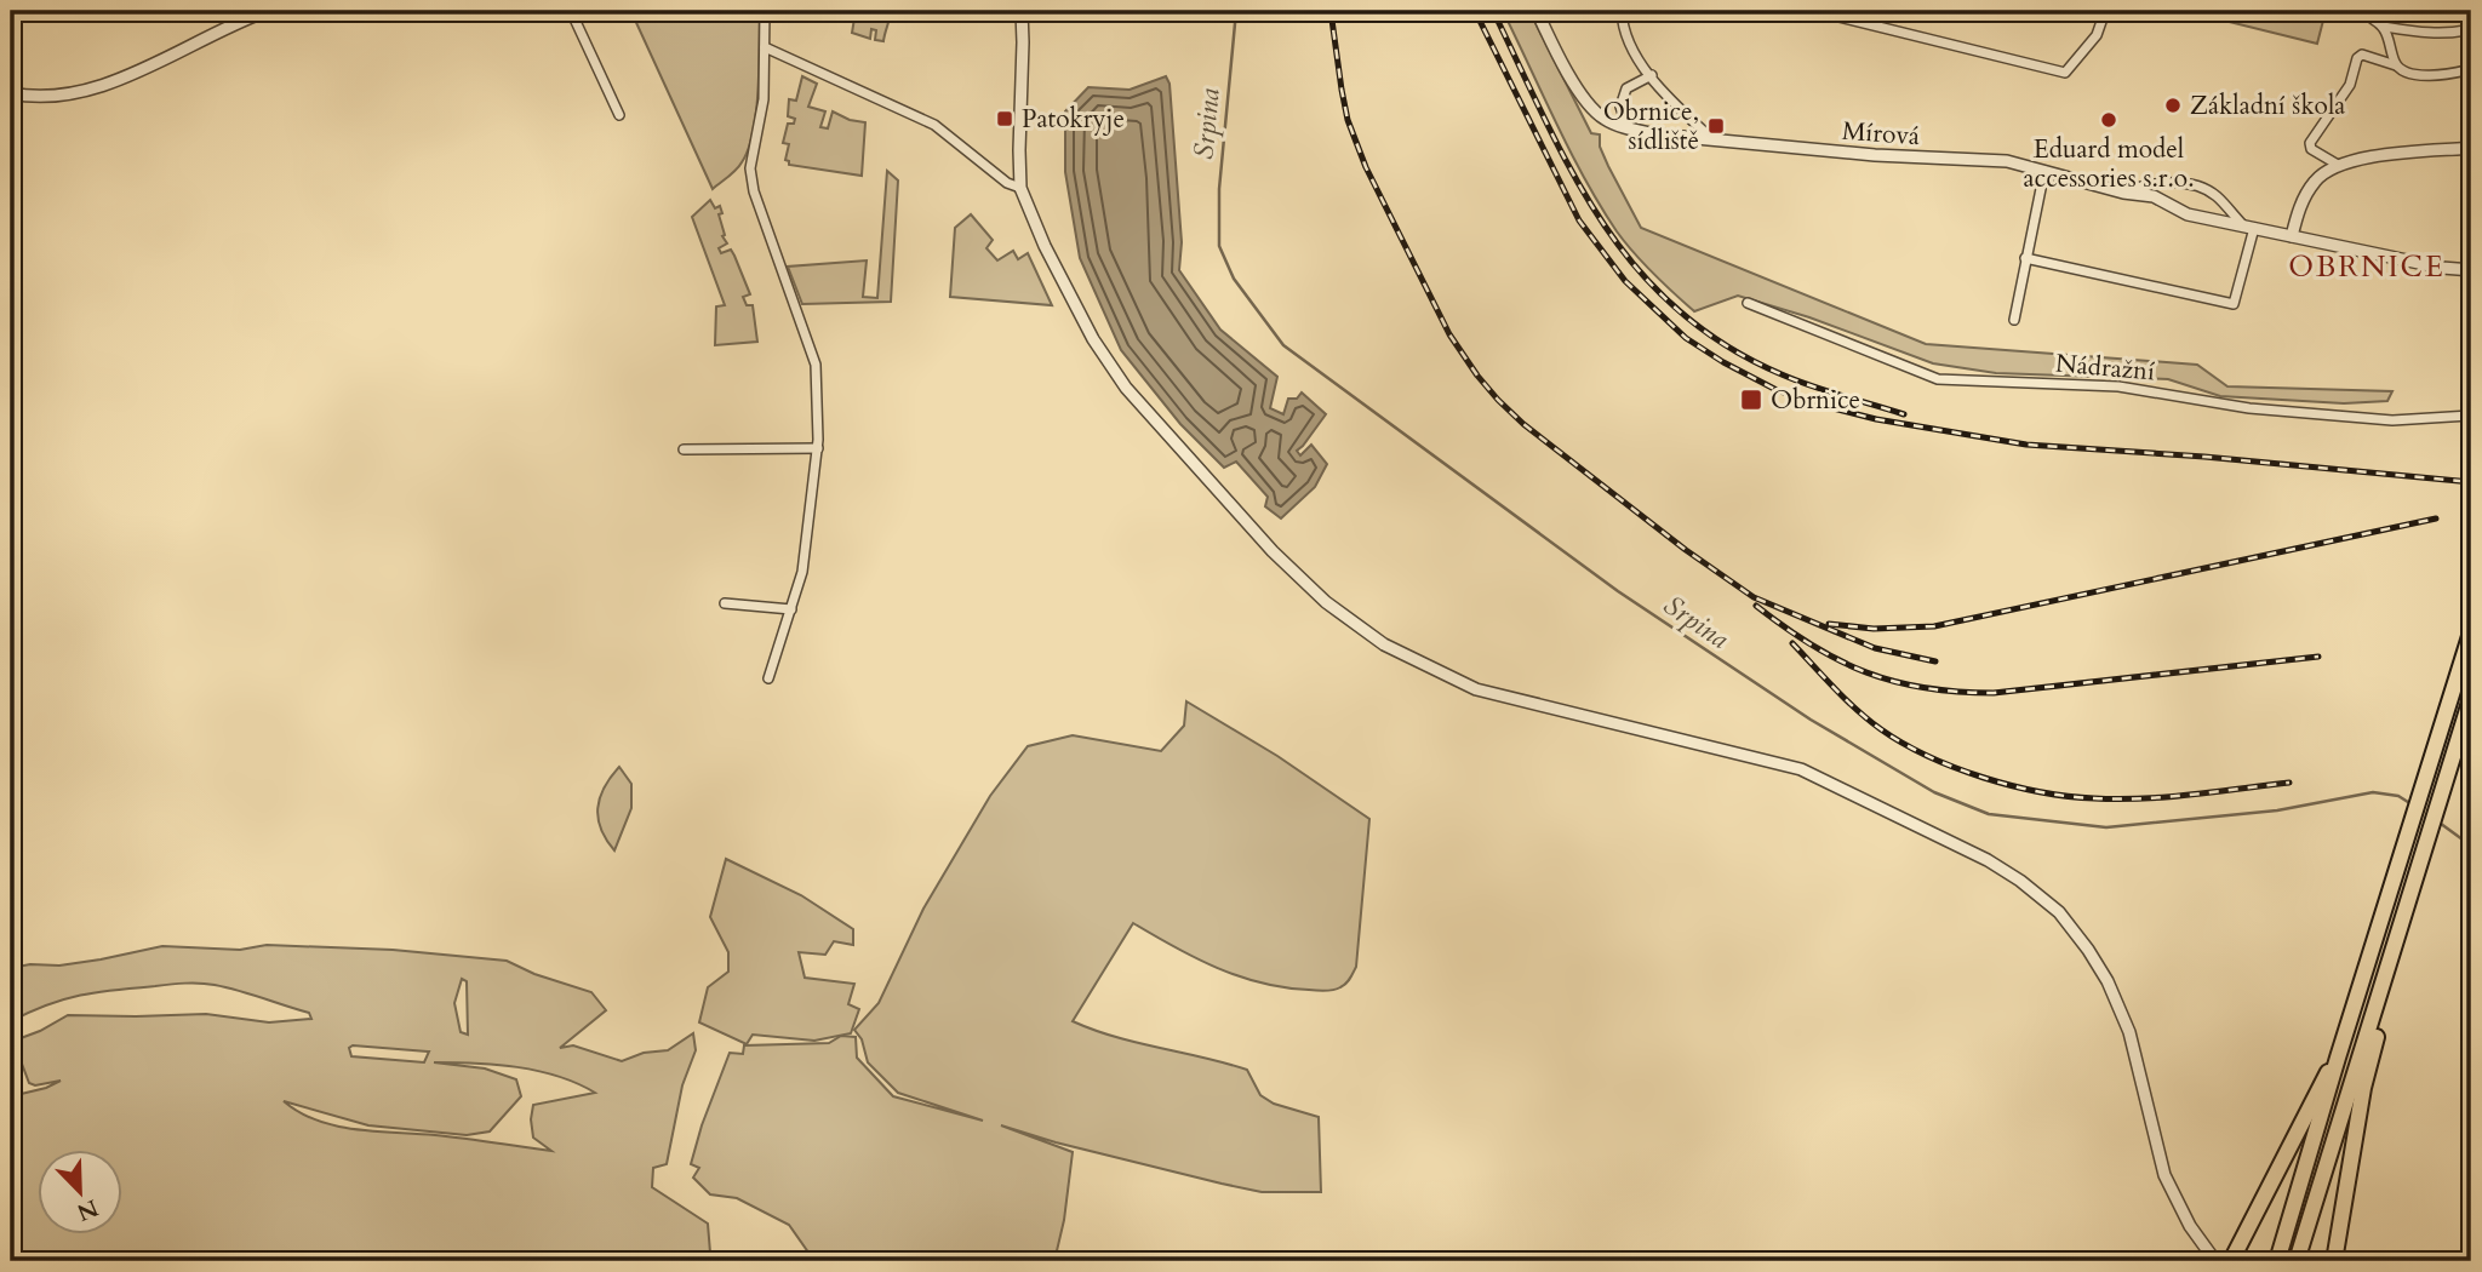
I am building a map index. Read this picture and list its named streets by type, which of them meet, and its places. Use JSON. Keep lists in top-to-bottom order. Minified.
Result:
{"streets":{"street":["Mírová","Nádražní"]},"districts":["OBRNICE"],"water":["Srpina"],"places":{"other":["Základní škola","Eduard model accessories s.r.o."],"transit":["Patokryje","Obrnice, sídliště","Obrnice"]},"north":"bottom right"}
